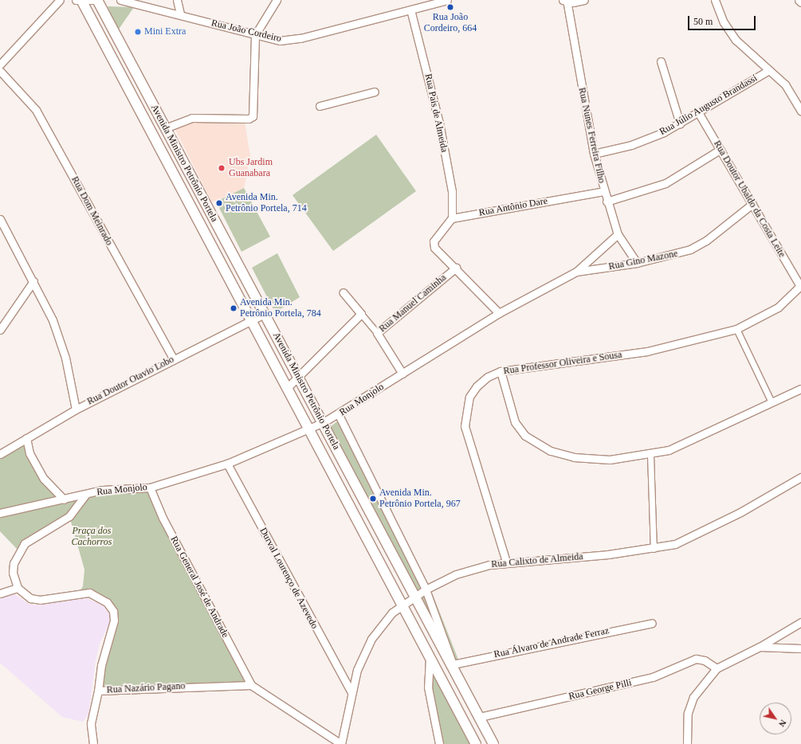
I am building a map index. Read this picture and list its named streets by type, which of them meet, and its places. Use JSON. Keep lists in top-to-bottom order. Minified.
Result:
{"streets":{"main road":["Avenida Ministro Petrônio Portela"],"street":["Rua João Cordeiro","Rua Júlio Augusto Brandassi","Rua Pais de Almeida","Rua Nunes Ferreira Filho","Rua Doutor Ubaldo da Costa Leite","Rua Antônio Dare","Rua Dom Meinrado","Rua Gino Mazone","Rua Manuel Caminha","Rua Professor Oliveira e Sousa","Rua Doutor Otavio Lobo","Rua Monjolo","Rua Calixto de Almeida","Durval Lourenço de Azevedo","Rua General José de Andrade","Rua Álvaro de Andrade Ferraz","Rua Nazário Pagano","Rua George Pilli"]},"crossings":[["Rua João Cordeiro","Rua Pais de Almeida"],["Rua Júlio Augusto Brandassi","Rua Nunes Ferreira Filho"],["Rua Júlio Augusto Brandassi","Rua Doutor Ubaldo da Costa Leite"],["Rua Pais de Almeida","Rua Antônio Dare"],["Rua Nunes Ferreira Filho","Rua Antônio Dare"],["Rua Nunes Ferreira Filho","Rua Gino Mazone"],["Rua Nunes Ferreira Filho","Rua Monjolo"],["Avenida Ministro Petrônio Portela","Rua Doutor Otavio Lobo"],["Avenida Ministro Petrônio Portela","Rua Monjolo"],["Avenida Ministro Petrônio Portela","Rua Calixto de Almeida"],["Avenida Ministro Petrônio Portela","Rua Álvaro de Andrade Ferraz"],["Avenida Ministro Petrônio Portela","Rua George Pilli"],["Rua Doutor Ubaldo da Costa Leite","Rua Gino Mazone"],["Rua Doutor Ubaldo da Costa Leite","Rua Professor Oliveira e Sousa"],["Rua Dom Meinrado","Rua Doutor Otavio Lobo"],["Rua Gino Mazone","Rua Monjolo"],["Rua Manuel Caminha","Rua Monjolo"],["Rua Professor Oliveira e Sousa","Rua Calixto de Almeida"],["Rua Monjolo","Durval Lourenço de Azevedo"],["Rua Monjolo","Rua General José de Andrade"],["Rua Calixto de Almeida","Durval Lourenço de Azevedo"],["Rua General José de Andrade","Rua Nazário Pagano"]],"parks":["Praça dos Cachorros"],"places":["Rua João Cordeiro, 664","Mini Extra","Ubs Jardim Guanabara","Avenida Min. Petrônio Portela, 714","Avenida Min. Petrônio Portela, 784","Avenida Min. Petrônio Portela, 967"],"scale_bar":"50 m","north":"bottom right"}
